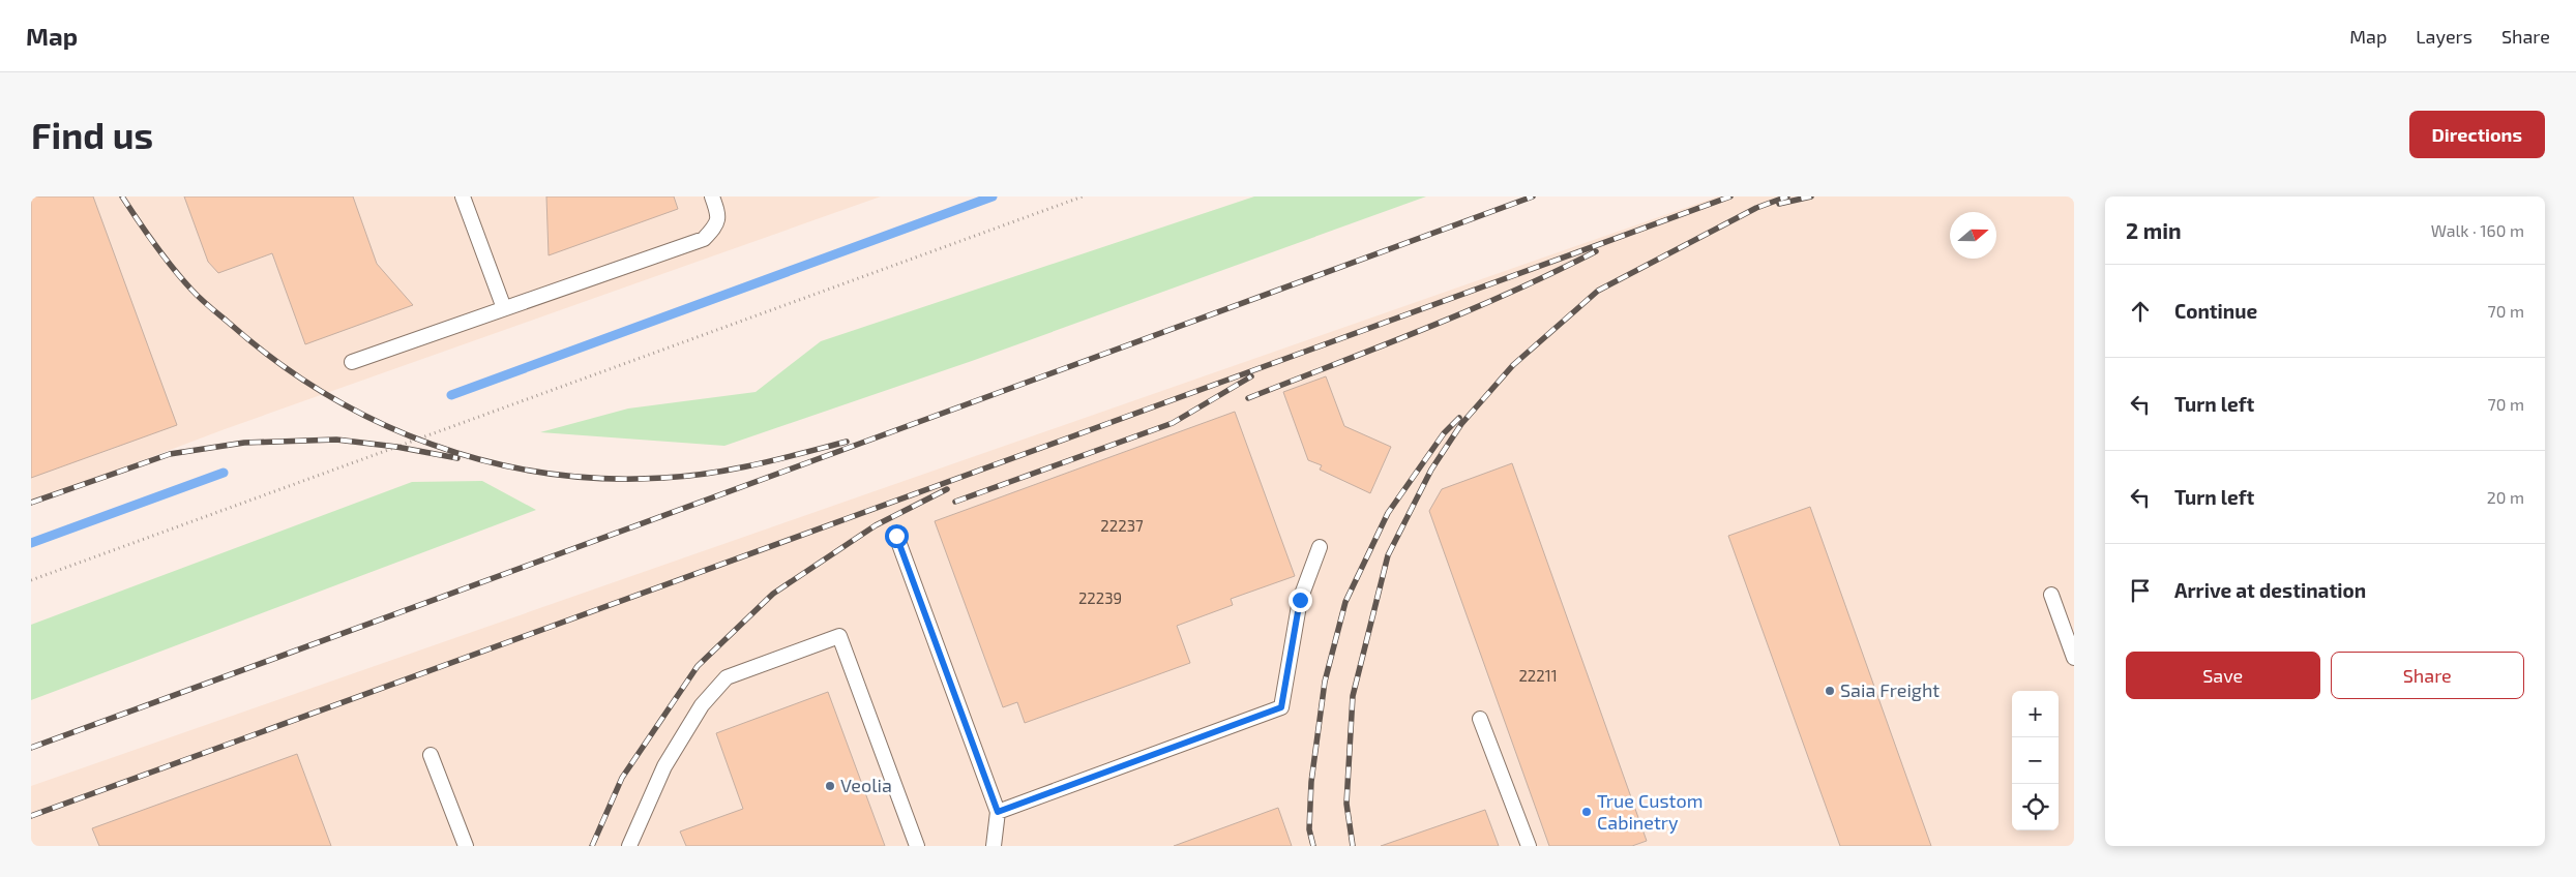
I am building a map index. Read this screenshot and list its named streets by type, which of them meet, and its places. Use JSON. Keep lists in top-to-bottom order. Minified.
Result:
{"places":["Saia Freight","Veolia","True Custom Cabinetry"],"house_numbers":["22237","22239","22211"],"north":"right","page":{"header":"Map","nav":["Map","Layers","Share"],"buttons":["Directions",["Save","Share"]],"title":"Find us","heading":["2 min","Walk · 160 m"],"list":[["Continue","70 m"],["Turn left","70 m"],["Turn left","20 m"],"Arrive at destination"],"map_buttons":["+","−"]}}
